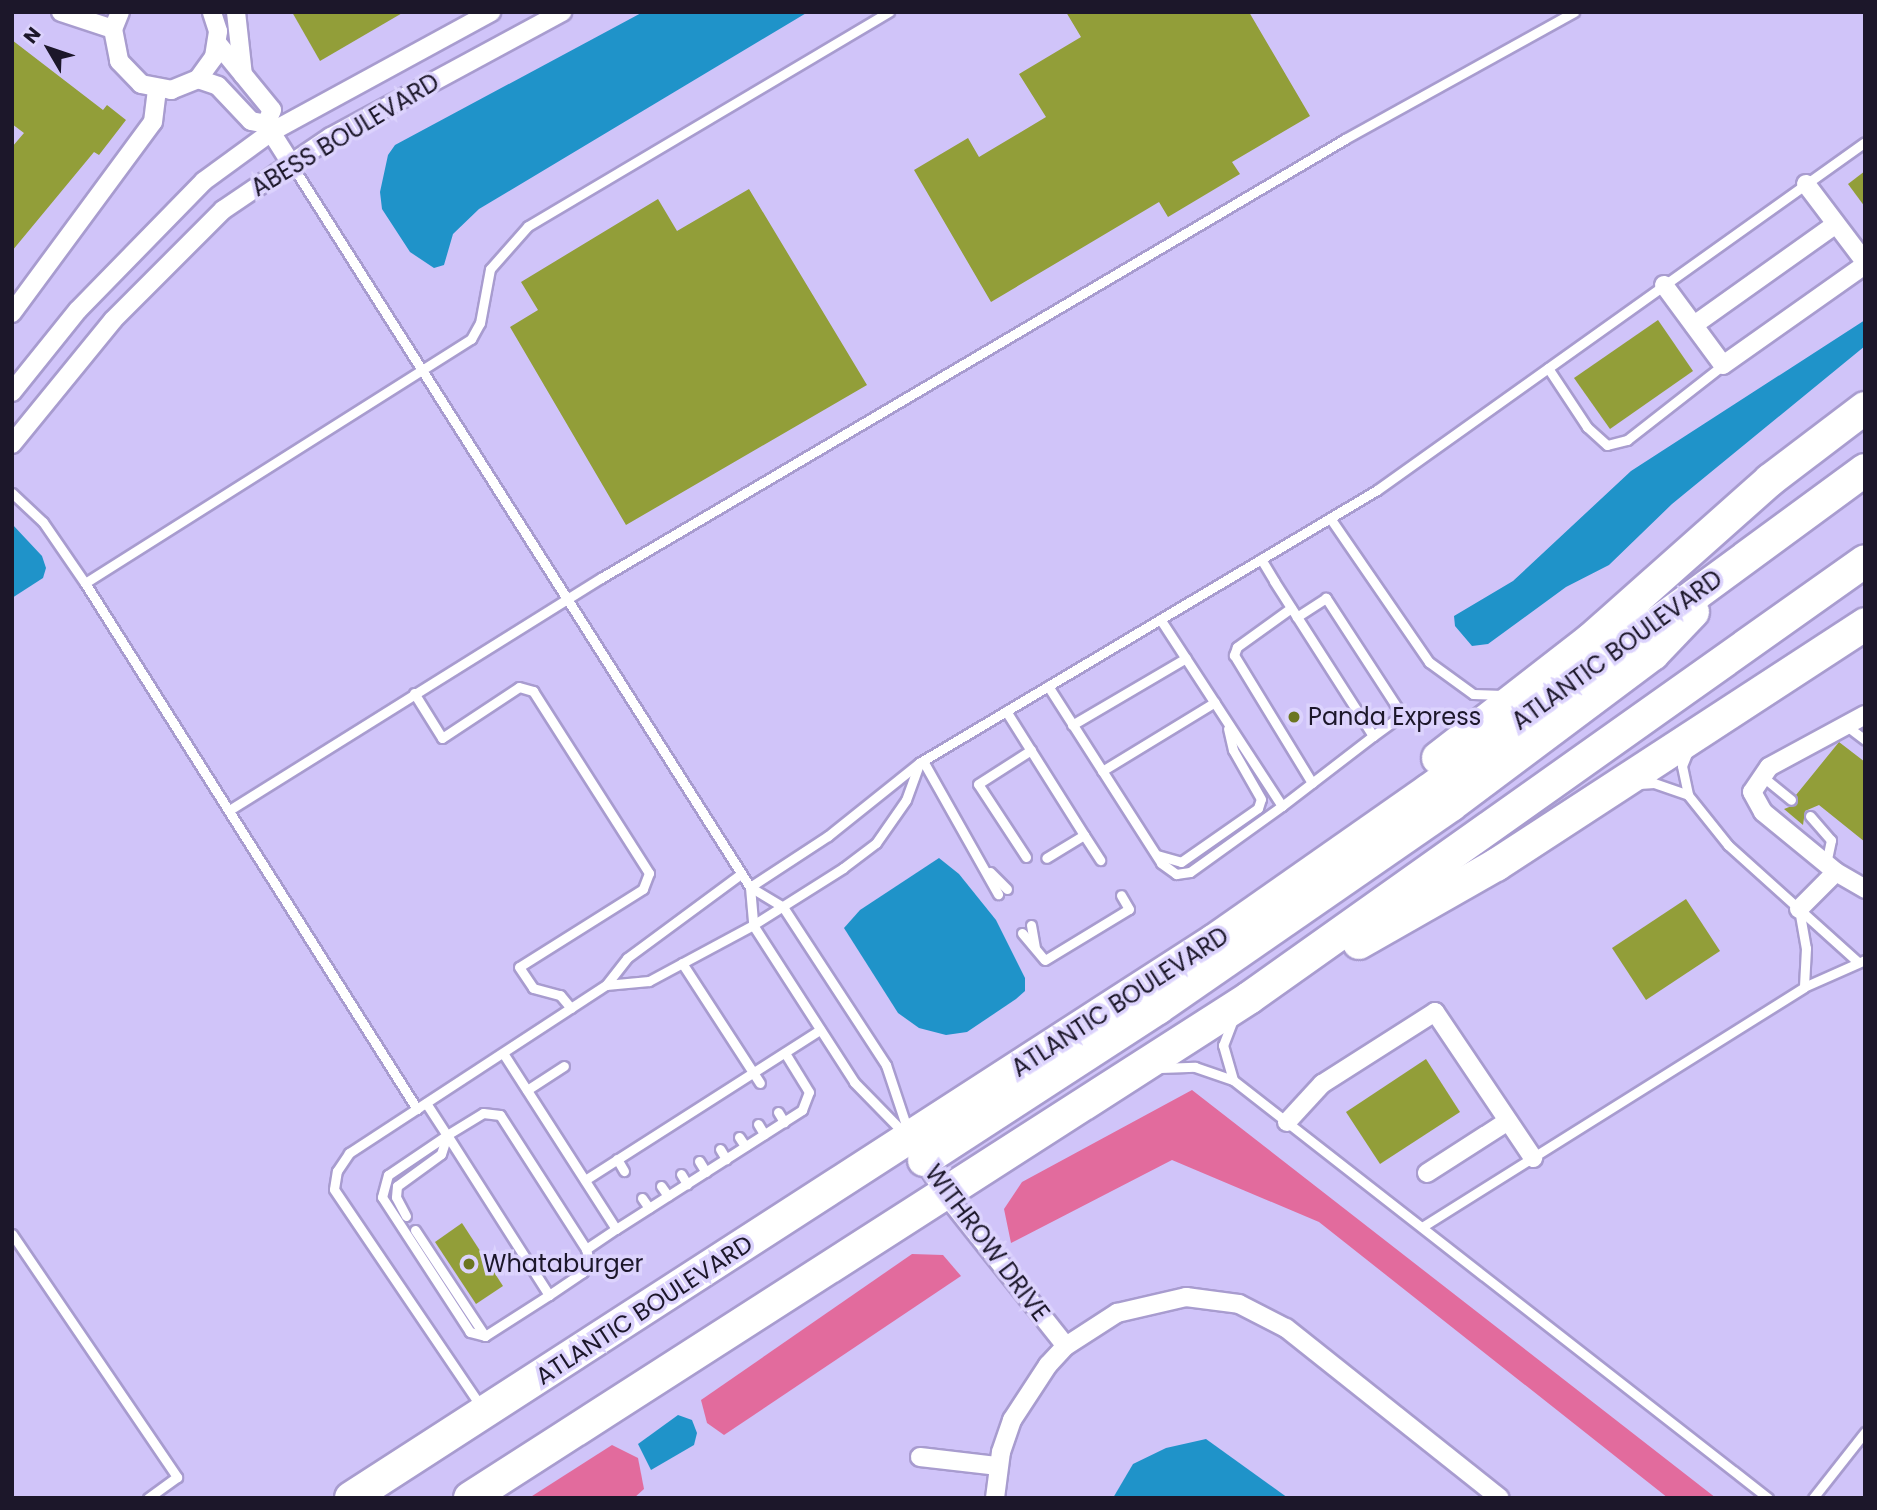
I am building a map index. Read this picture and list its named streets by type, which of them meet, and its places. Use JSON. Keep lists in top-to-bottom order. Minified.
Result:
{"streets":{"highway":["ATLANTIC BOULEVARD"],"street":["ABESS BOULEVARD","WITHROW DRIVE"]},"crossings":[["ATLANTIC BOULEVARD","WITHROW DRIVE"]],"places":["Panda Express","Whataburger"],"north":"top left"}
